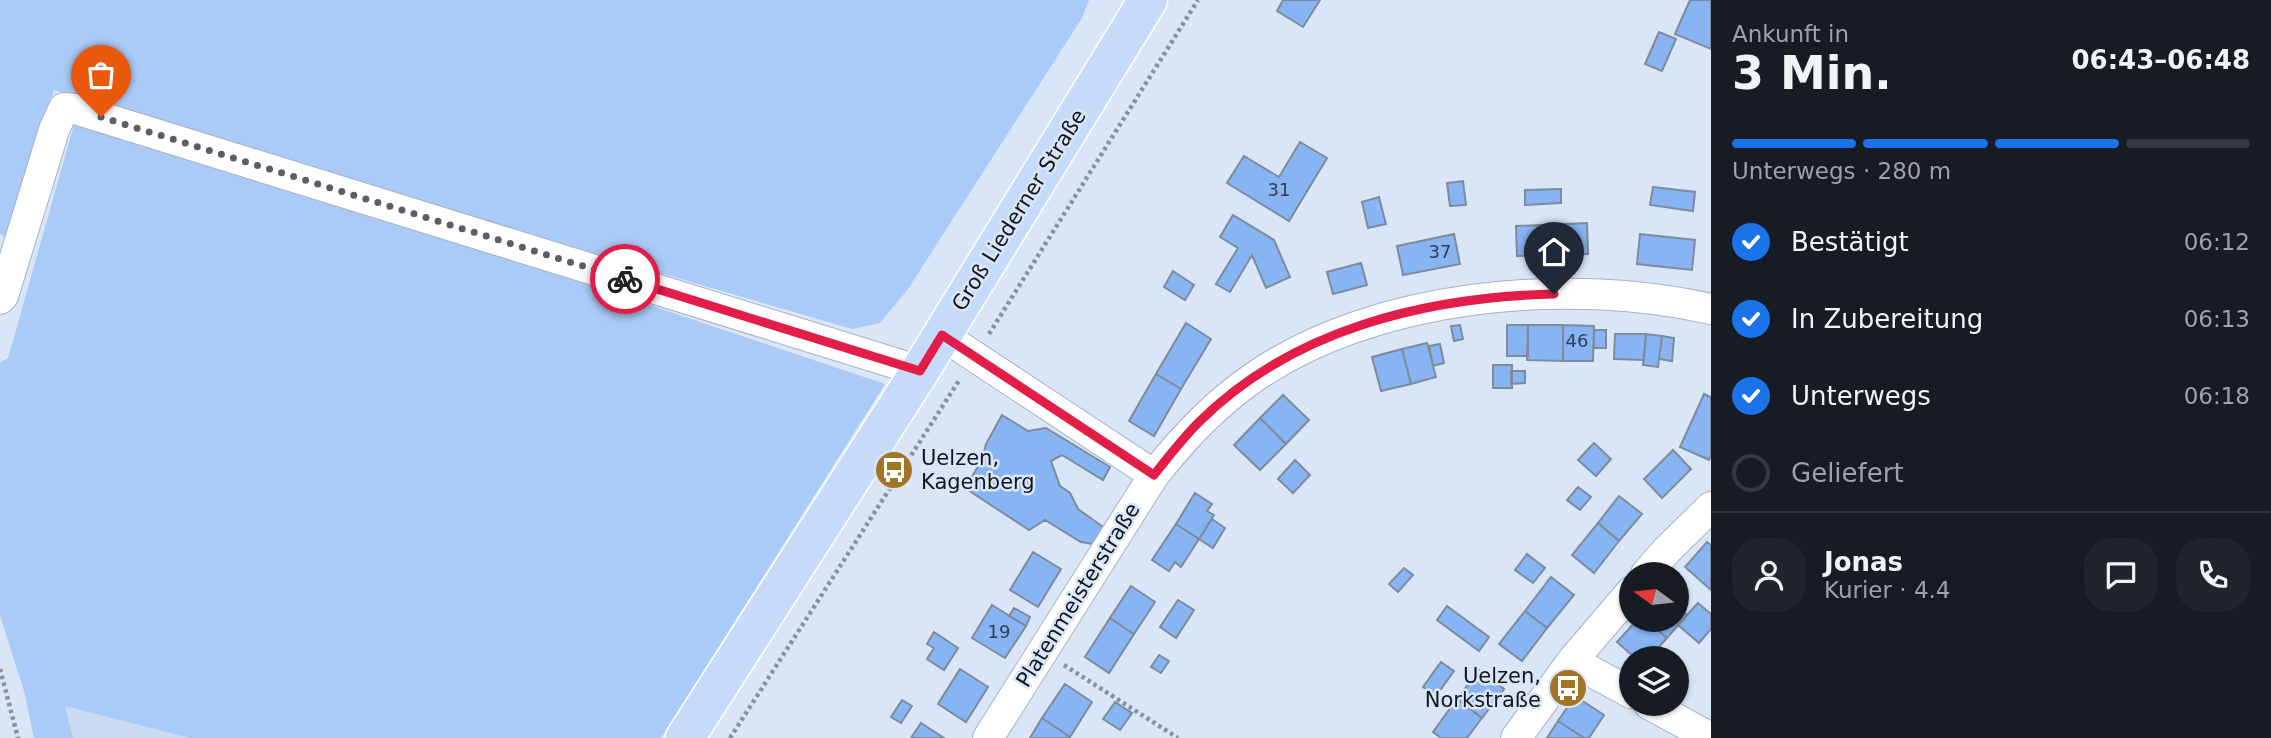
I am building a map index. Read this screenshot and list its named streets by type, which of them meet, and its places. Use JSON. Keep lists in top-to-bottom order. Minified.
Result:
{"streets":{"main road":["Groß Liederner Straße"],"street":["Platenmeisterstraße"]},"places":{"bus stop":["Uelzen, Kagenberg","Uelzen, Norkstraße"]},"house_numbers":["31","37","46","19"],"north":"left","page":{"heading":["3 Min.","Ankunft in","06:43–06:48"],"panel":["Jonas","Kurier · 4.4"],"bar":"Unterwegs · 280 m","list":[["Bestätigt","06:12"],["In Zubereitung","06:13"],["Unterwegs","06:18"],"Geliefert"]}}
